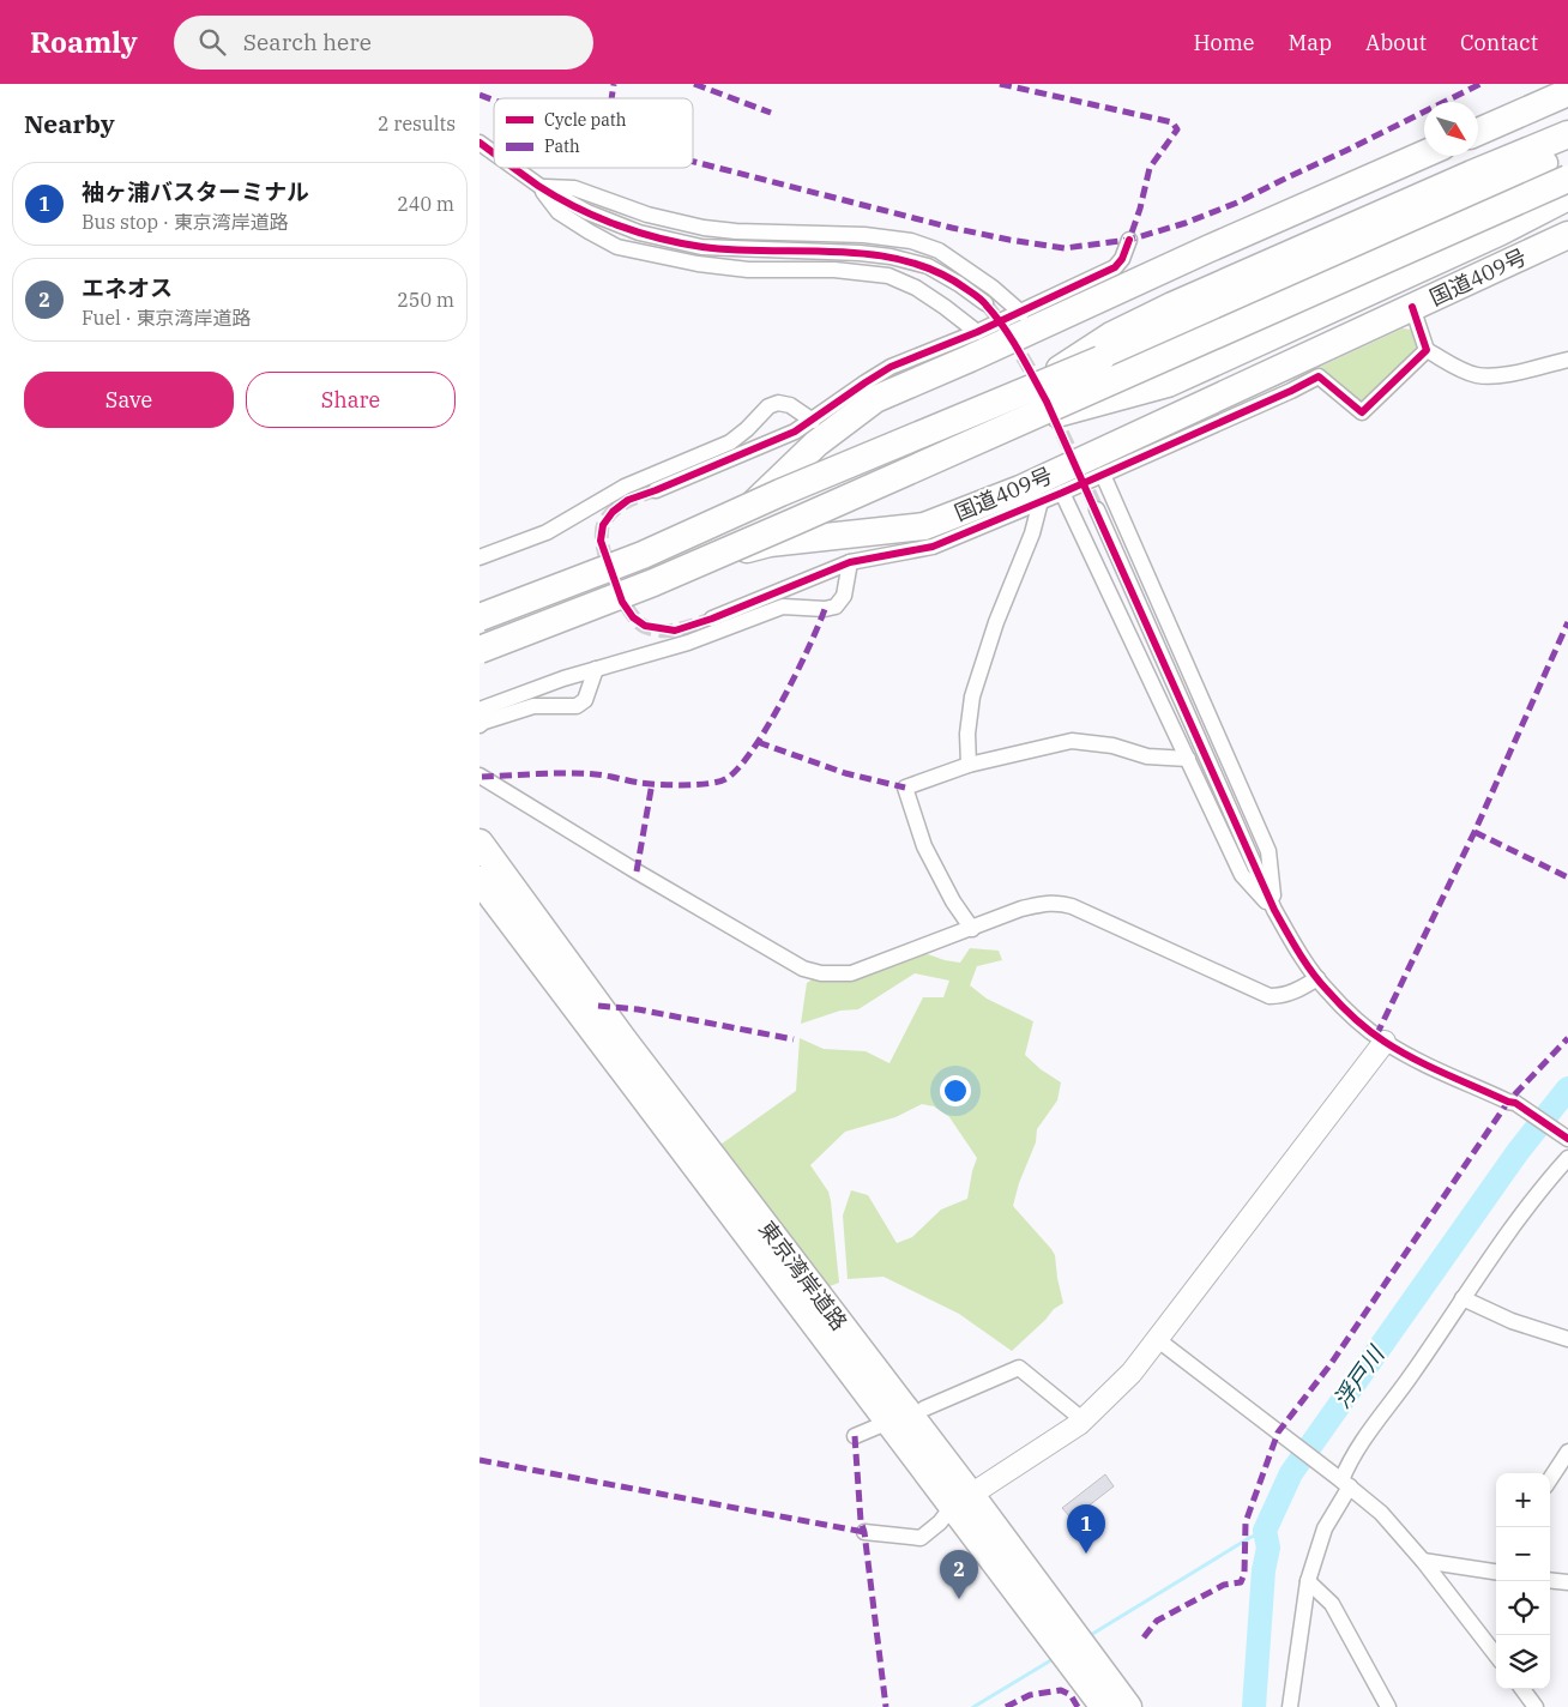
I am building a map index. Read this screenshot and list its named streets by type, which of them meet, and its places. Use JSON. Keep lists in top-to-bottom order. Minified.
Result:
{"streets":{"highway":["国道409号","東京湾岸道路"]},"water":["浮戸川"],"legend":["Cycle path","Path"],"north":"bottom right","page":{"header":"Roamly","search":"Search here","nav":["Home","Map","About","Contact"],"heading":["Nearby","2 results"],"list":[{"mark":"1","name":"袖ヶ浦バスターミナル","note":"Bus stop · 東京湾岸道路","value":"240 m"},{"mark":"2","name":"エネオス","note":"Fuel · 東京湾岸道路","value":"250 m"}],"buttons":["Save","Share"],"map_buttons":["+","−"],"pins":["1","2"]}}
